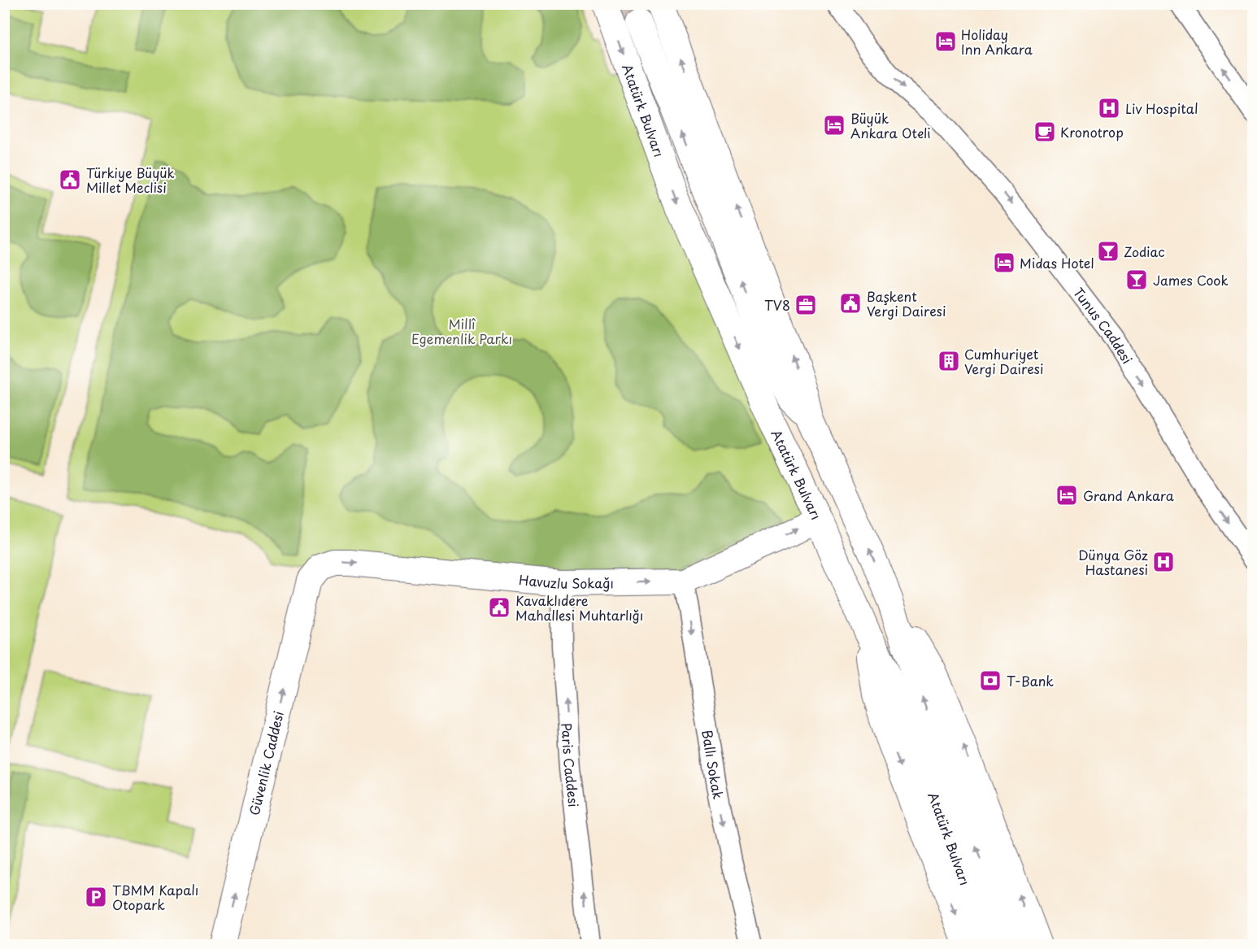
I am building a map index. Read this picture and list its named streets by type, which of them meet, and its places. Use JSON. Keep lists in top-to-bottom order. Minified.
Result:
{"streets":{"main road":["Atatürk Bulvarı","Havuzlu Sokağı","Güvenlik Caddesi"],"street":["Tunus Caddesi","Paris Caddesi","Ballı Sokak"]},"crossings":[["Atatürk Bulvarı","Havuzlu Sokağı"],["Havuzlu Sokağı","Güvenlik Caddesi"],["Havuzlu Sokağı","Paris Caddesi"],["Havuzlu Sokağı","Ballı Sokak"]],"one_way":["Tunus Caddesi","Havuzlu Sokağı","Güvenlik Caddesi","Paris Caddesi","Ballı Sokak"],"parks":["Millî Egemenlik Parkı"],"places":{"hotel":["Holiday Inn Ankara","Büyük Ankara Oteli","Midas Hotel","Grand Ankara"],"hospital":["Liv Hospital","Dünya Göz Hastanesi"],"cafe":["Kronotrop"],"public building":["Türkiye Büyük Millet Meclisi","Başkent Vergi Dairesi","Kavaklıdere Mahallesi Muhtarlığı"],"bar":["Zodiac","James Cook"],"office":["TV8"],"building":["Cumhuriyet Vergi Dairesi"],"bank":["T-Bank"],"parking":["TBMM Kapalı Otopark"]}}
